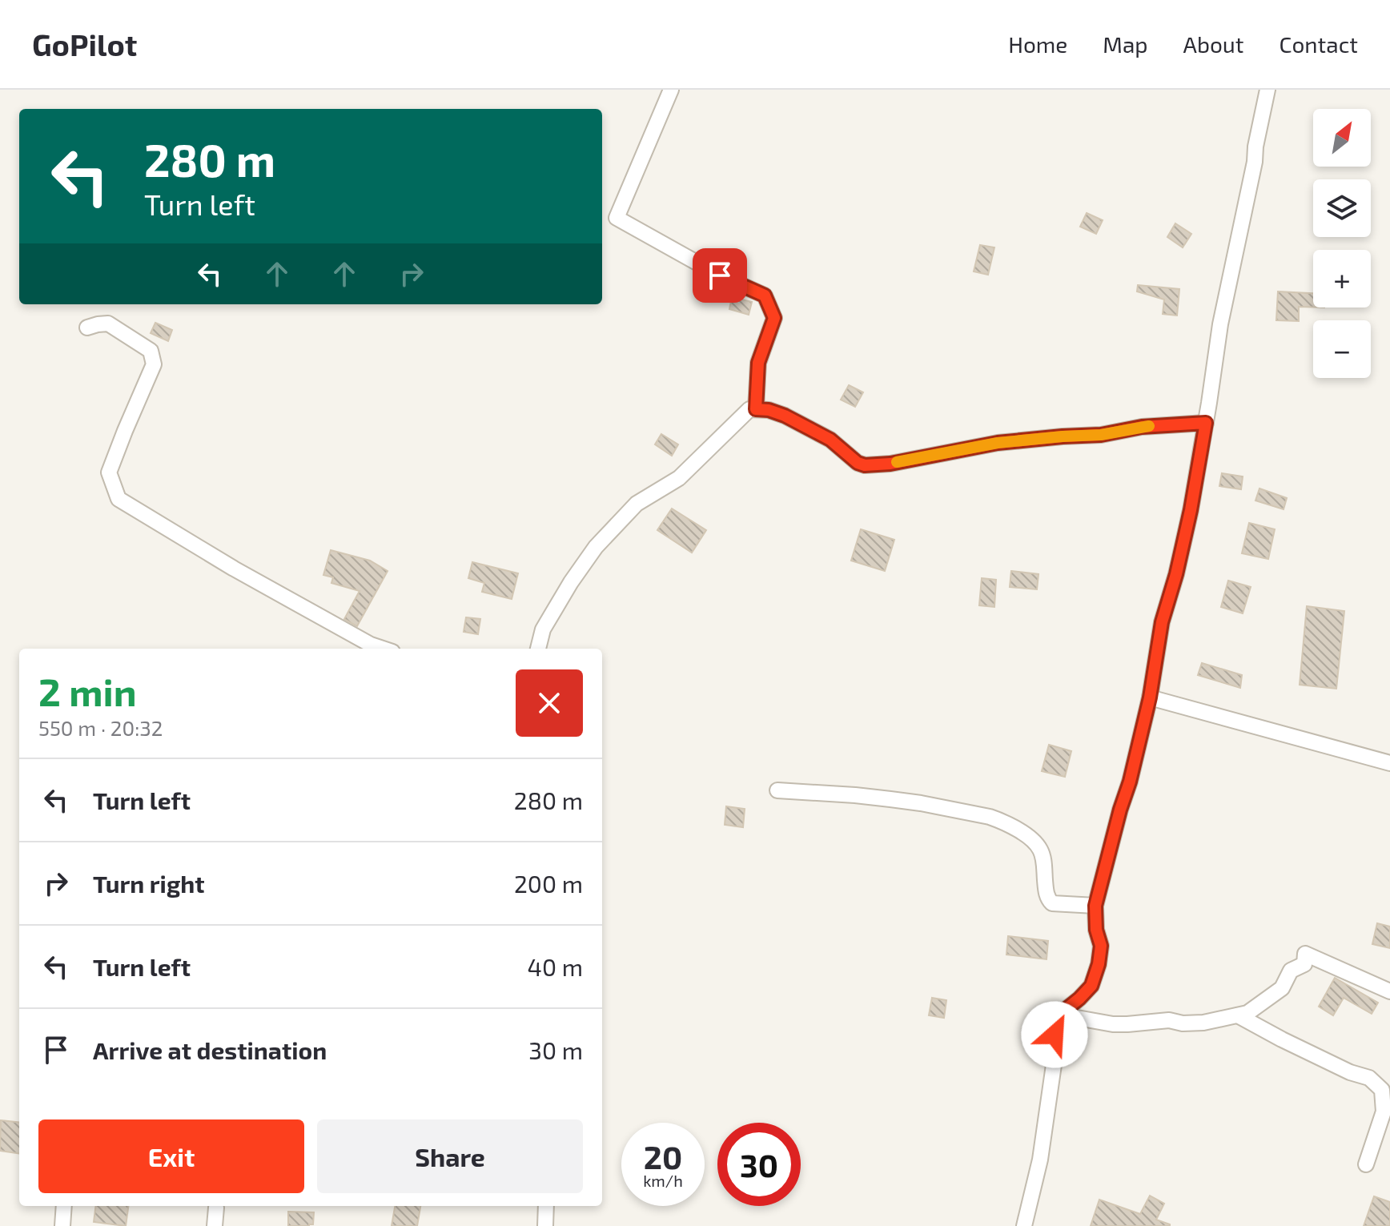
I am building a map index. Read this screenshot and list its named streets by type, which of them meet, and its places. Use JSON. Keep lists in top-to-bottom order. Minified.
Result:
{"north":"top right","page":{"header":"GoPilot","nav":["Home","Map","About","Contact"],"map_buttons":["+","−"],"turn":["280 m","Turn left"],"heading":["2 min","550 m · 20:32"],"list":[{"name":"Turn left","value":"280 m"},{"name":"Turn right","value":"200 m"},{"name":"Turn left","value":"40 m"},{"name":"Arrive at destination","value":"30 m"}],"buttons":["Exit","Share"],"speed":"20 km/h","limit":"30"}}
